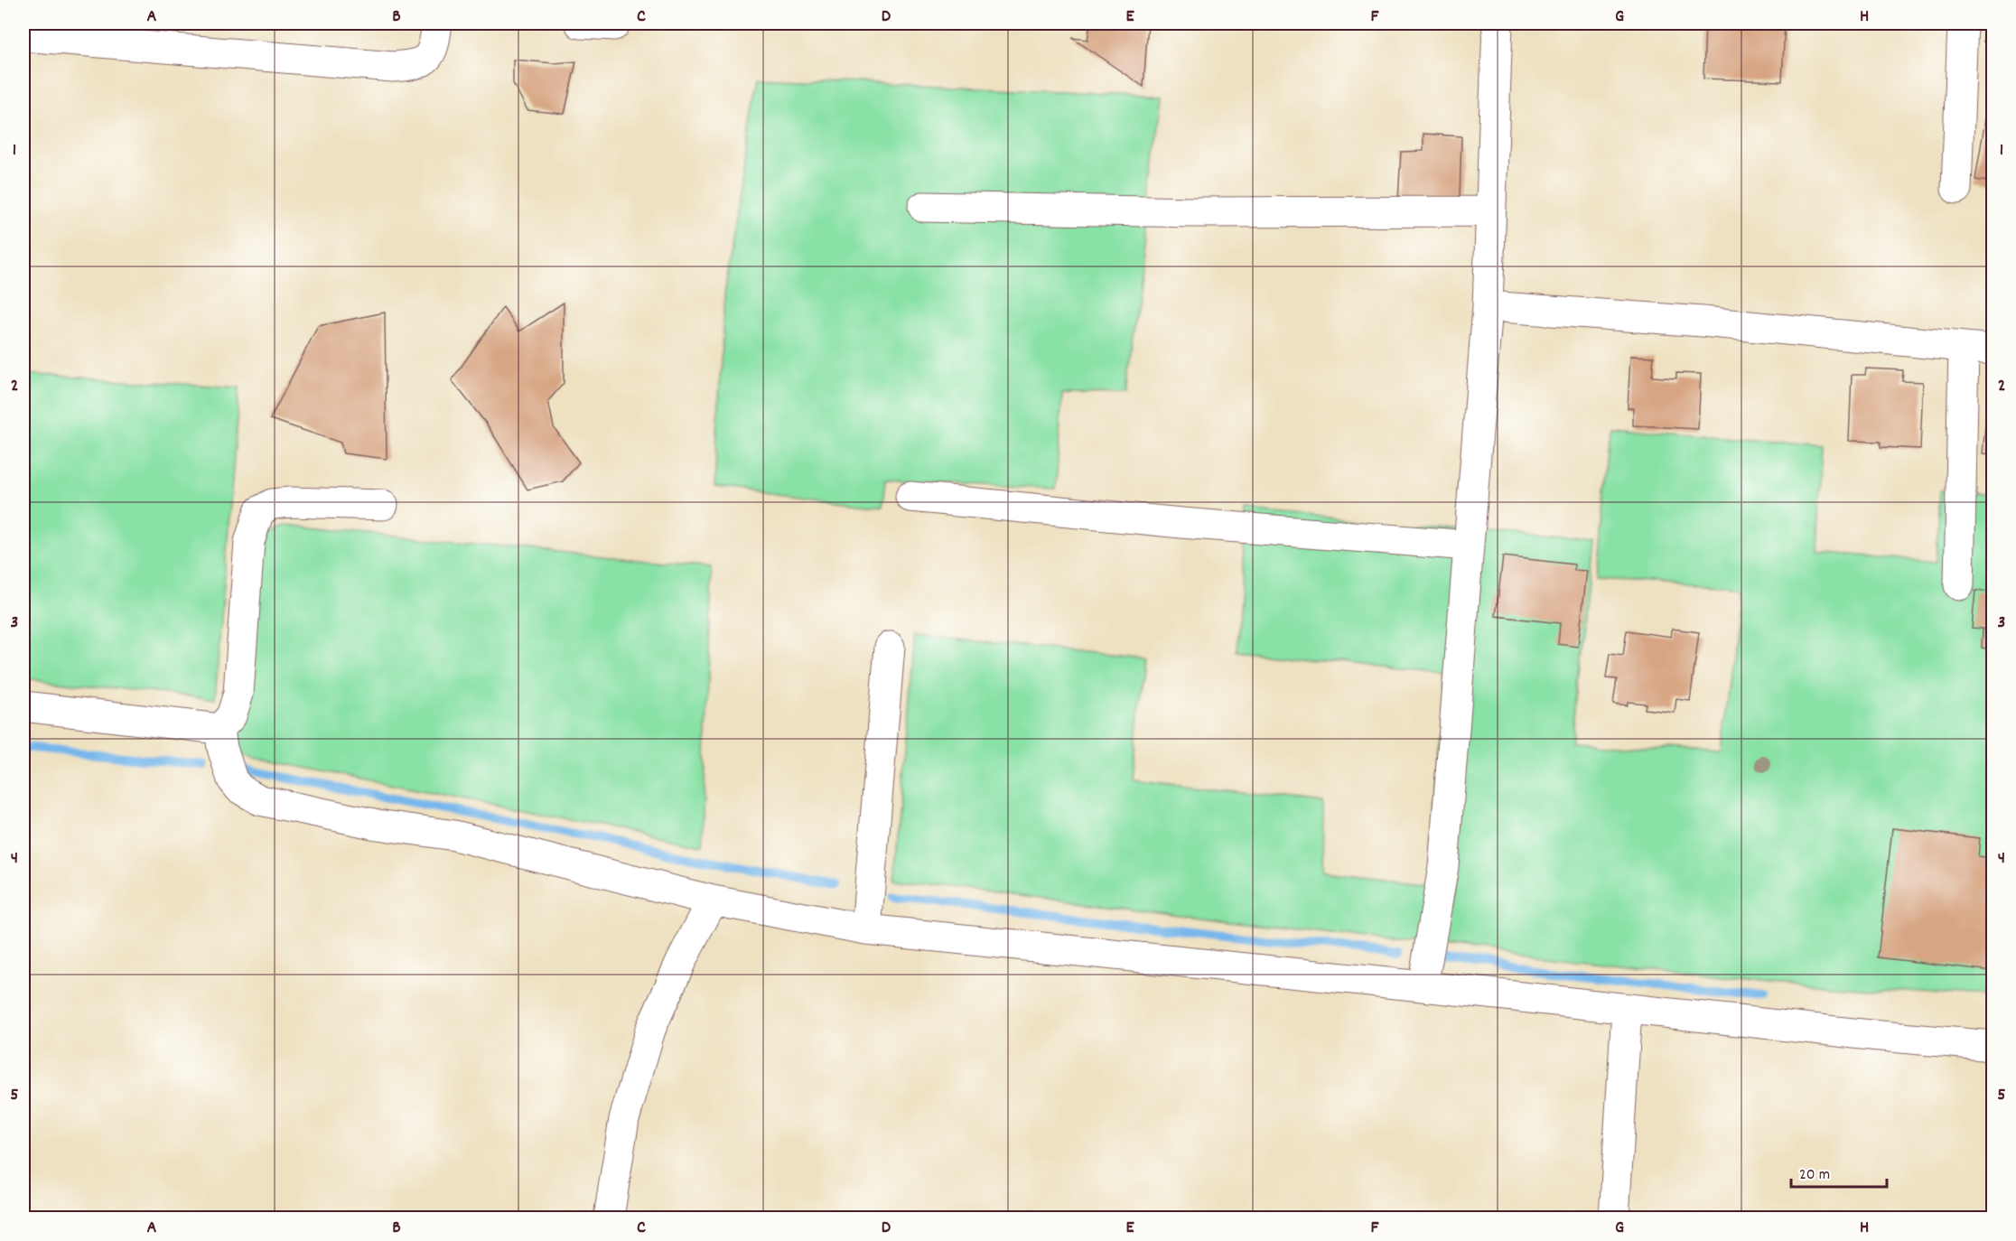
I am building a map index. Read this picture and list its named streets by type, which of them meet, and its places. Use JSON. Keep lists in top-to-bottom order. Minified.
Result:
{"scale_bar":"20 m","grid":{"columns":["A","B","C","D","E","F","G","H"],"rows":["1","2","3","4","5"]}}
